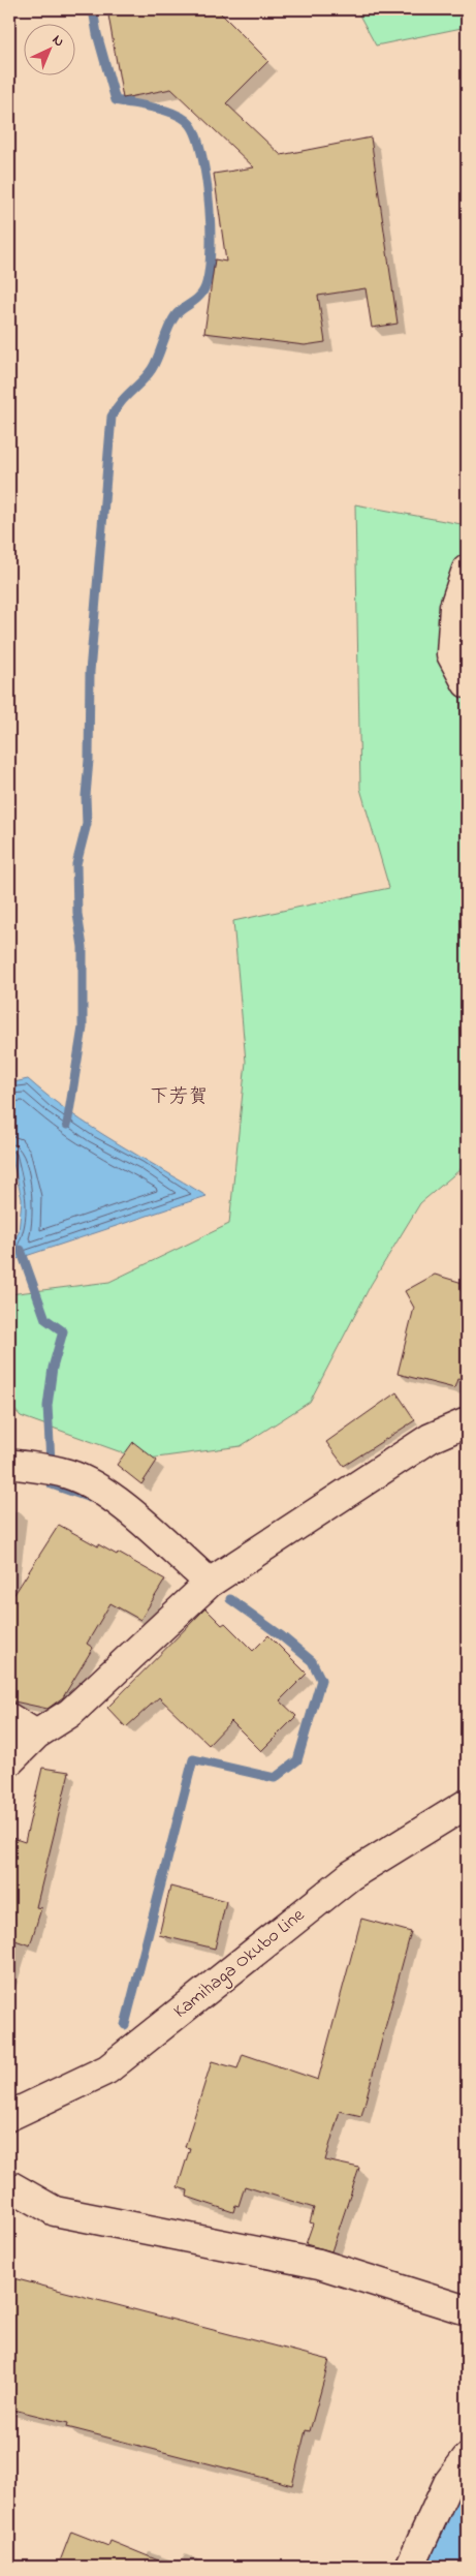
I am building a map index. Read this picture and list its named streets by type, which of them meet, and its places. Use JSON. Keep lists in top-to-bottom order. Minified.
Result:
{"streets":{"street":["Kamihaga Okubo Line"]},"districts":["下芳賀"],"north":"top right"}
